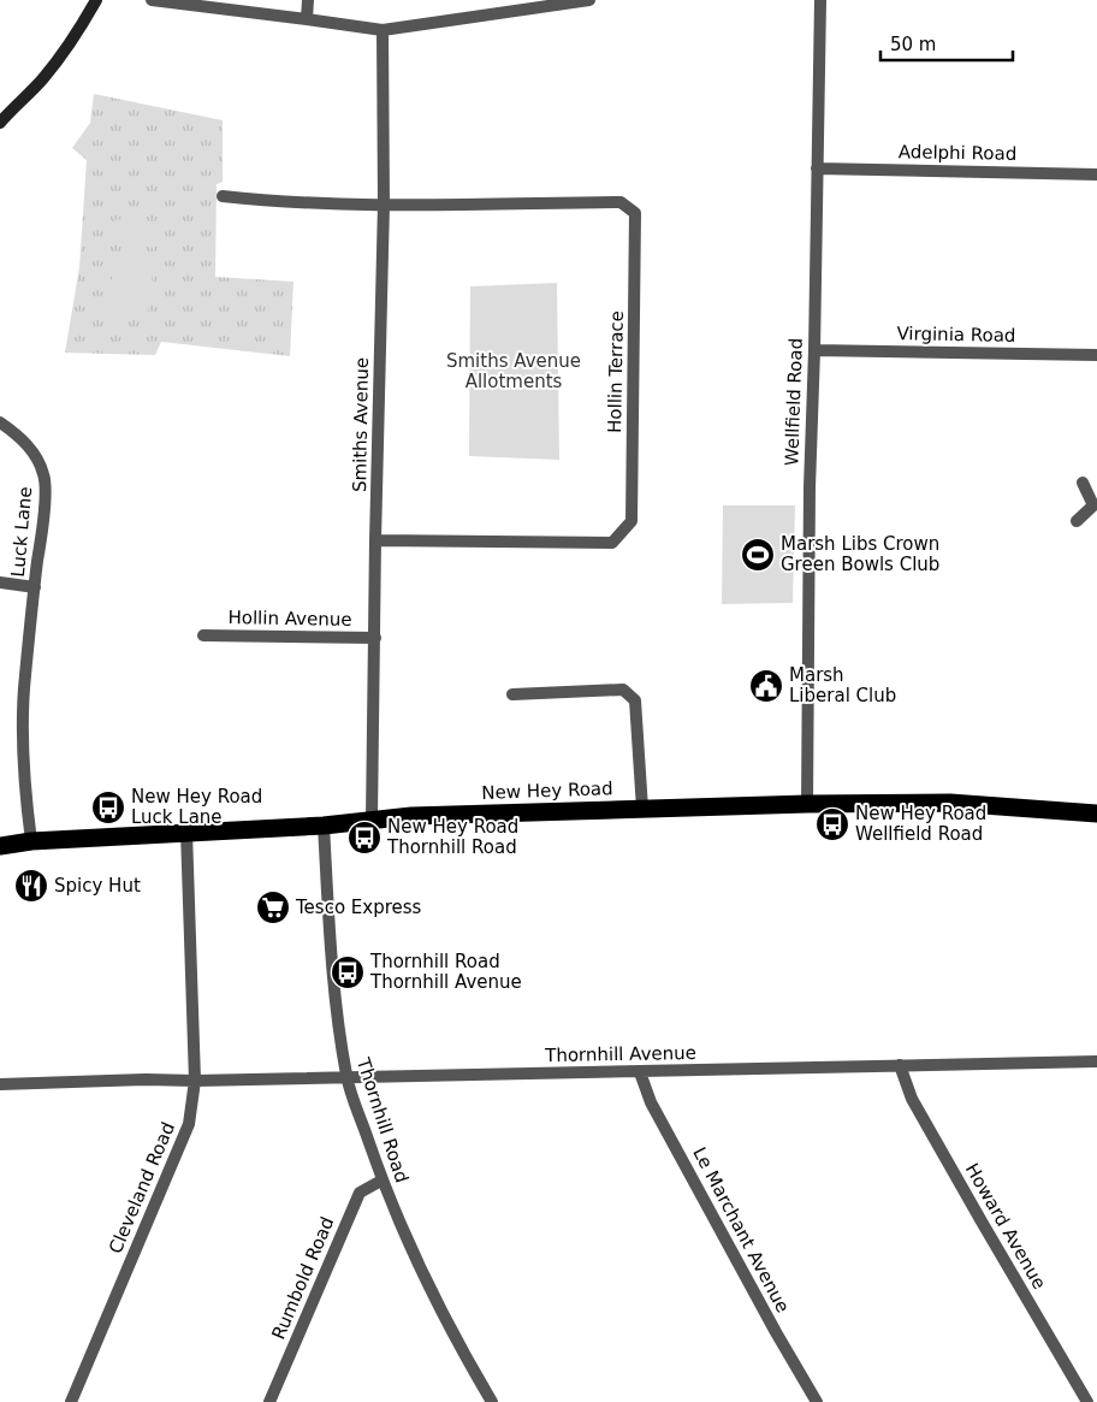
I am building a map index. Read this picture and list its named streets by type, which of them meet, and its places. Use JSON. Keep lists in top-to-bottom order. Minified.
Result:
{"streets":{"highway":["New Hey Road"],"street":["Adelphi Road","Virginia Road","Hollin Terrace","Wellfield Road","Smiths Avenue","Luck Lane","Hollin Avenue","Thornhill Avenue","Thornhill Road","Cleveland Road","Howard Avenue","Le Marchant Avenue","Rumbold Road"]},"crossings":[["Adelphi Road","Wellfield Road"],["Virginia Road","Wellfield Road"],["Hollin Terrace","Smiths Avenue"],["Wellfield Road","New Hey Road"],["Smiths Avenue","Hollin Avenue"],["Smiths Avenue","New Hey Road"],["Luck Lane","New Hey Road"],["New Hey Road","Thornhill Road"],["New Hey Road","Cleveland Road"],["Thornhill Avenue","Thornhill Road"],["Thornhill Avenue","Cleveland Road"],["Thornhill Avenue","Howard Avenue"],["Thornhill Avenue","Le Marchant Avenue"],["Thornhill Road","Rumbold Road"]],"parks":["Smiths Avenue Allotments"],"places":{"sports":["Marsh Libs Crown Green Bowls Club"],"public building":["Marsh Liberal Club"],"bus stop":["New Hey Road Luck Lane","New Hey Road Wellfield Road","New Hey Road Thornhill Road","Thornhill Road Thornhill Avenue"],"restaurant":["Spicy Hut"],"supermarket":["Tesco Express"]},"scale_bar":"50 m"}
